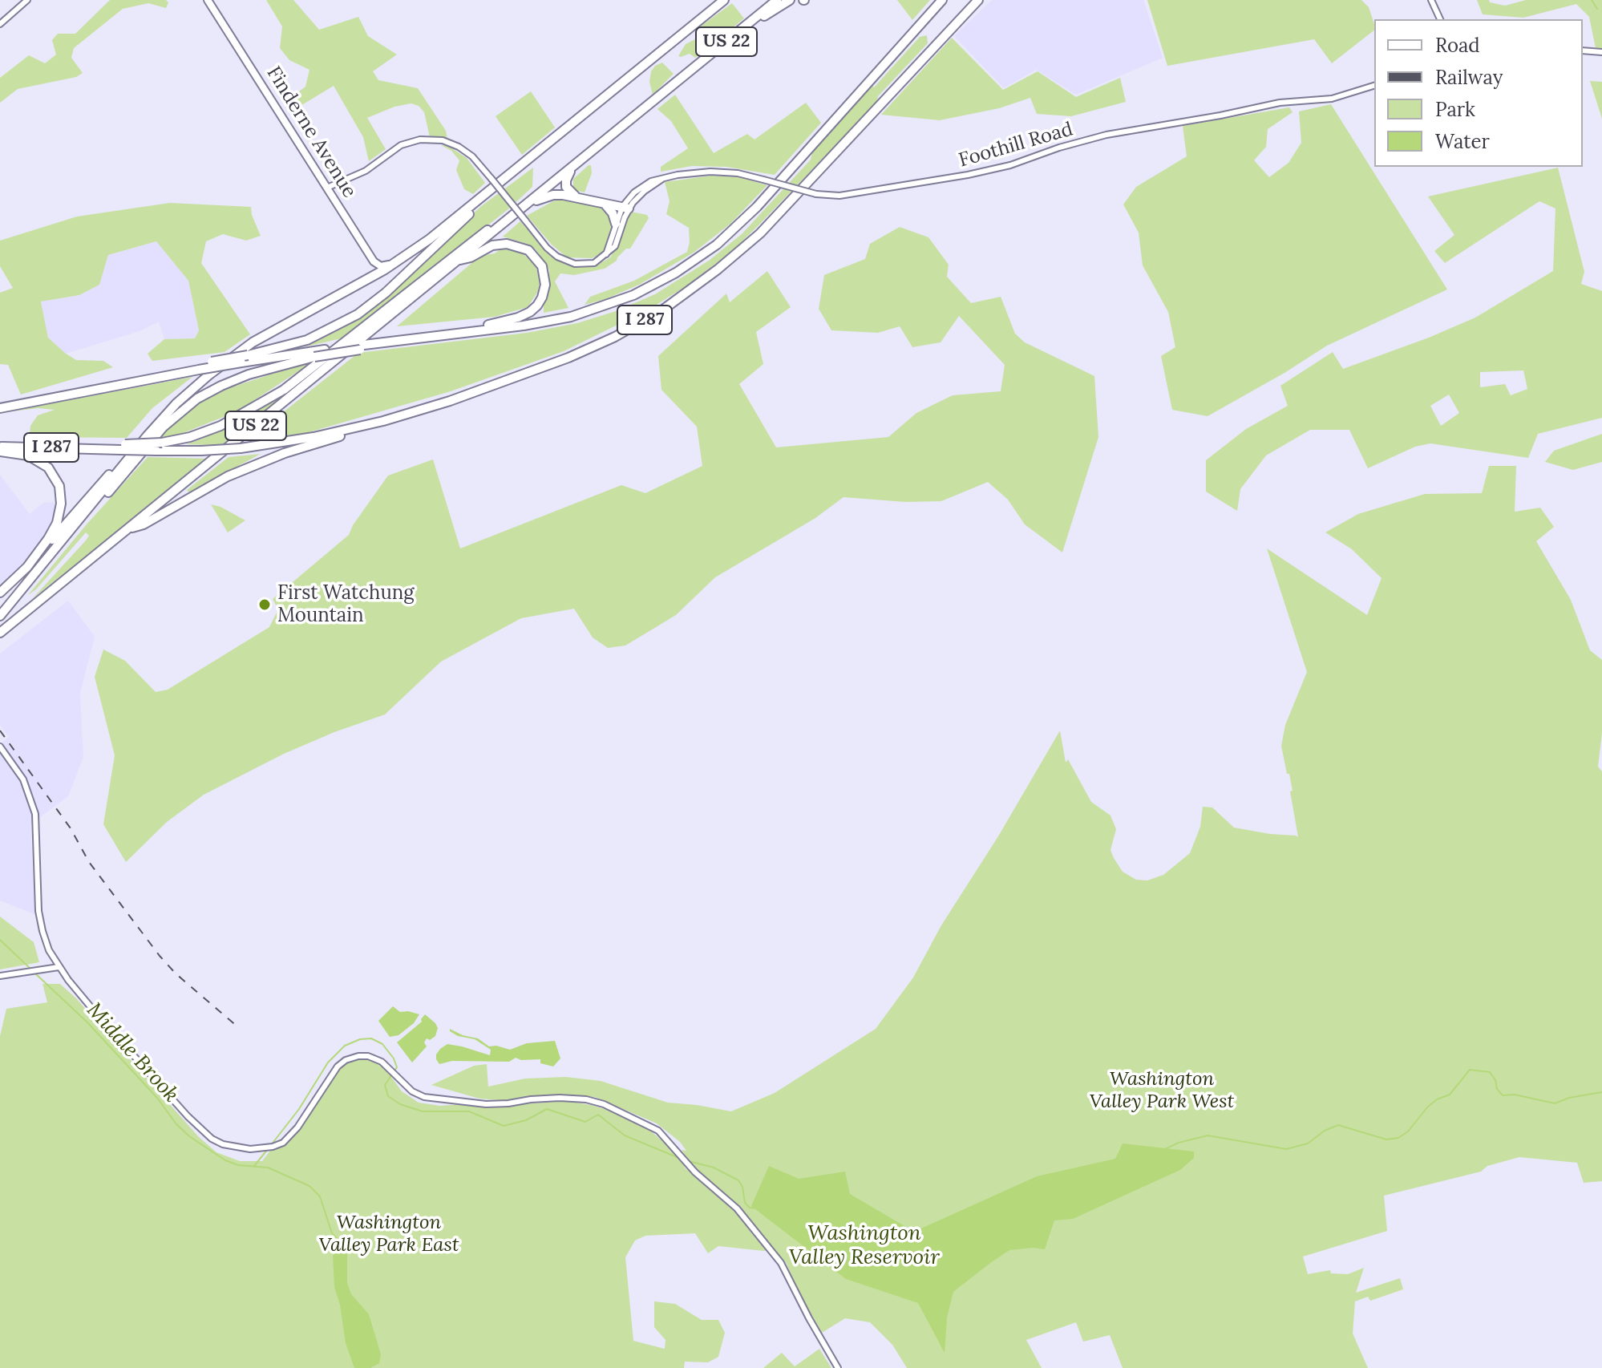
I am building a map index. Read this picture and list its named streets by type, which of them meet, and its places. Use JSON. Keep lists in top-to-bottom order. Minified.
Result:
{"streets":{"highway":["US 22","I 287"],"main road":["Finderne Avenue"],"street":["Foothill Road"]},"water":["Middle Brook","Washington Valley Reservoir"],"parks":["Washington Valley Park West","Washington Valley Park East"],"places":["First Watchung Mountain"],"legend":["Road","Railway","Park","Water"]}
